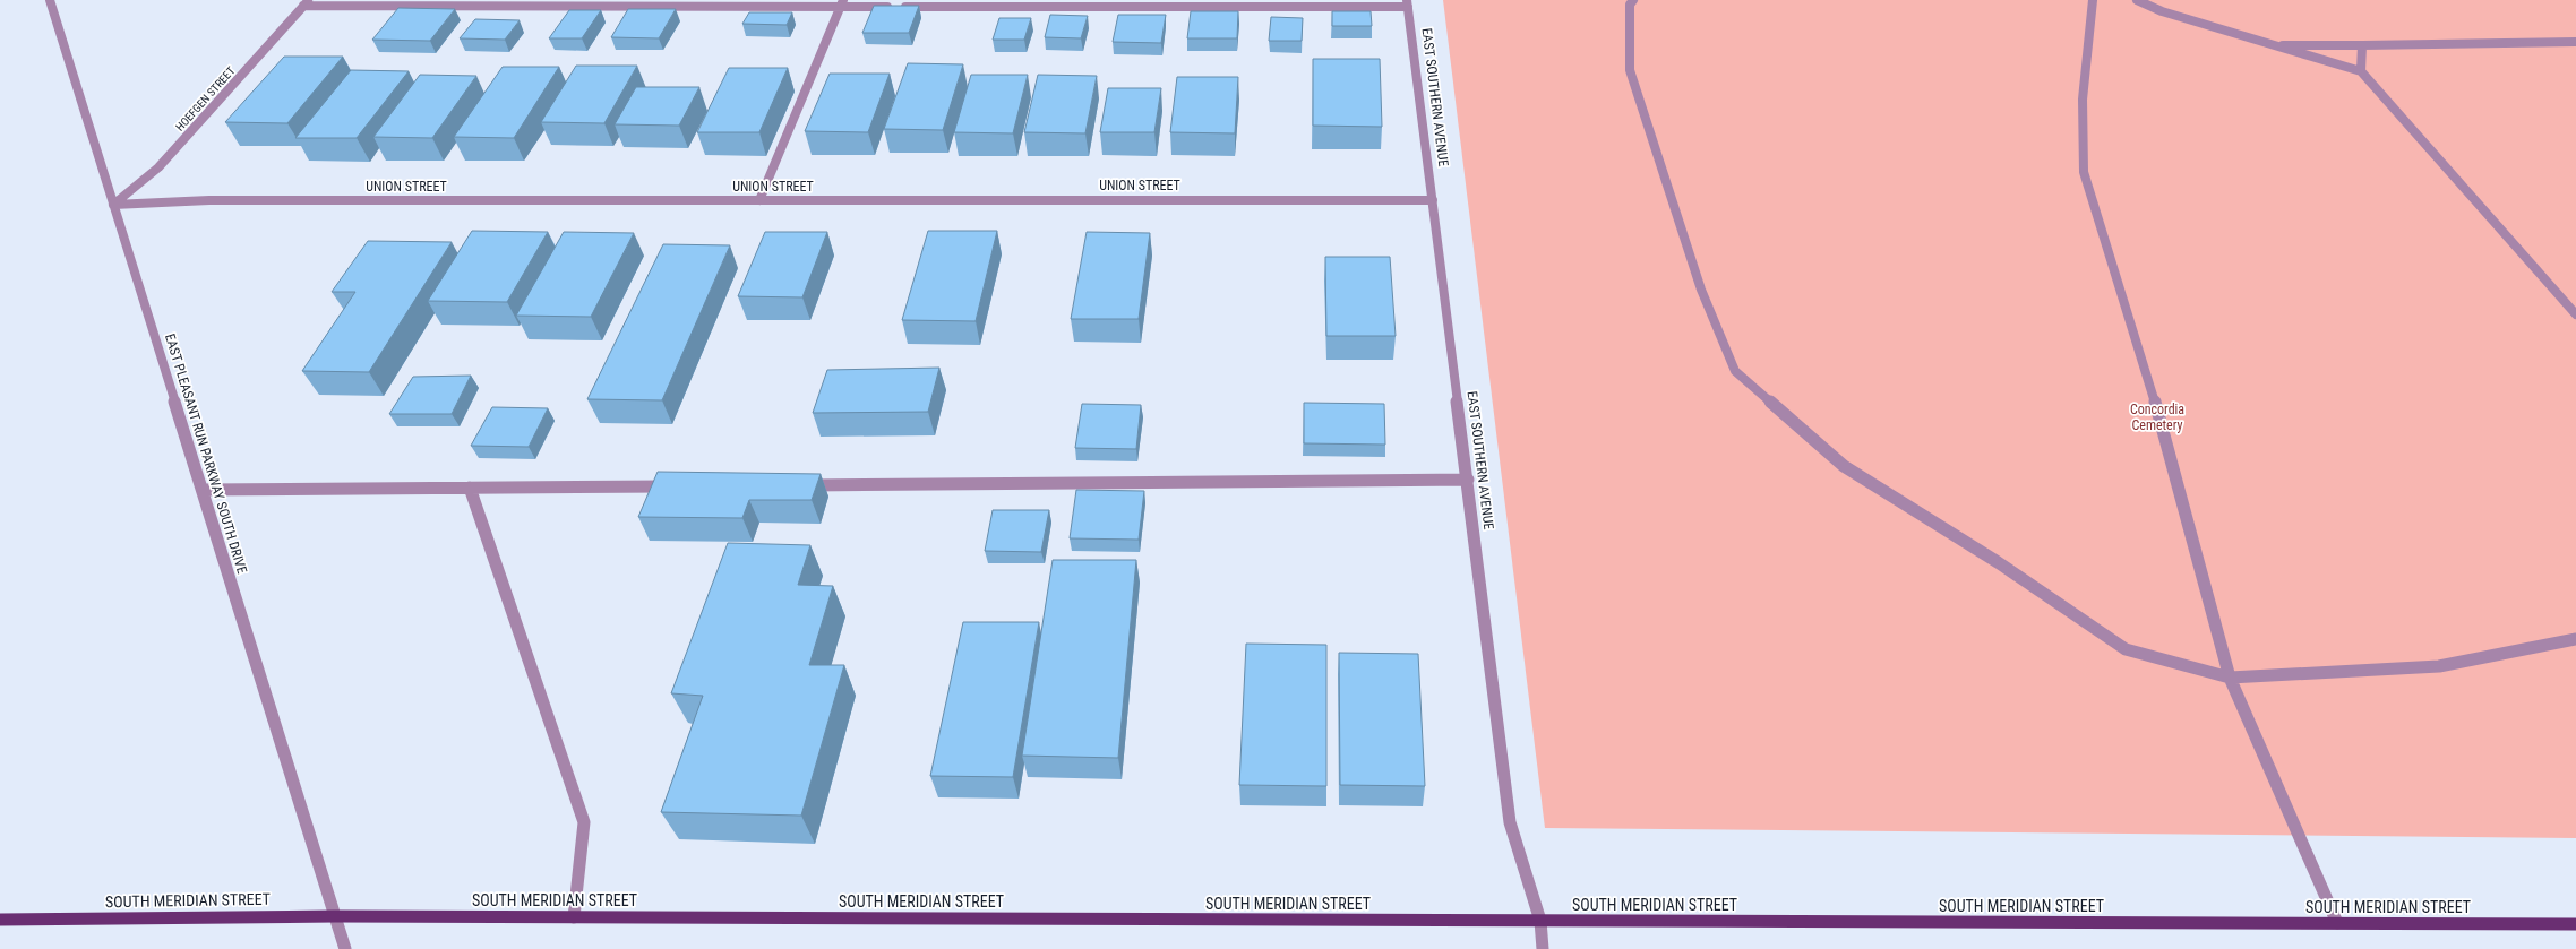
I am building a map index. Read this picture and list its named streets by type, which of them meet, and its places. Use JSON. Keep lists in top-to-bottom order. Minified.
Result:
{"streets":{"main road":["SOUTH MERIDIAN STREET"],"street":["EAST SOUTHERN AVENUE","HOEFGEN STREET","UNION STREET","EAST PLEASANT RUN PARKWAY SOUTH DRIVE"]},"crossings":[["EAST SOUTHERN AVENUE","UNION STREET"],["EAST SOUTHERN AVENUE","SOUTH MERIDIAN STREET"],["HOEFGEN STREET","UNION STREET"],["HOEFGEN STREET","EAST PLEASANT RUN PARKWAY SOUTH DRIVE"],["UNION STREET","EAST PLEASANT RUN PARKWAY SOUTH DRIVE"],["EAST PLEASANT RUN PARKWAY SOUTH DRIVE","SOUTH MERIDIAN STREET"]],"parks":["Concordia Cemetery"]}
